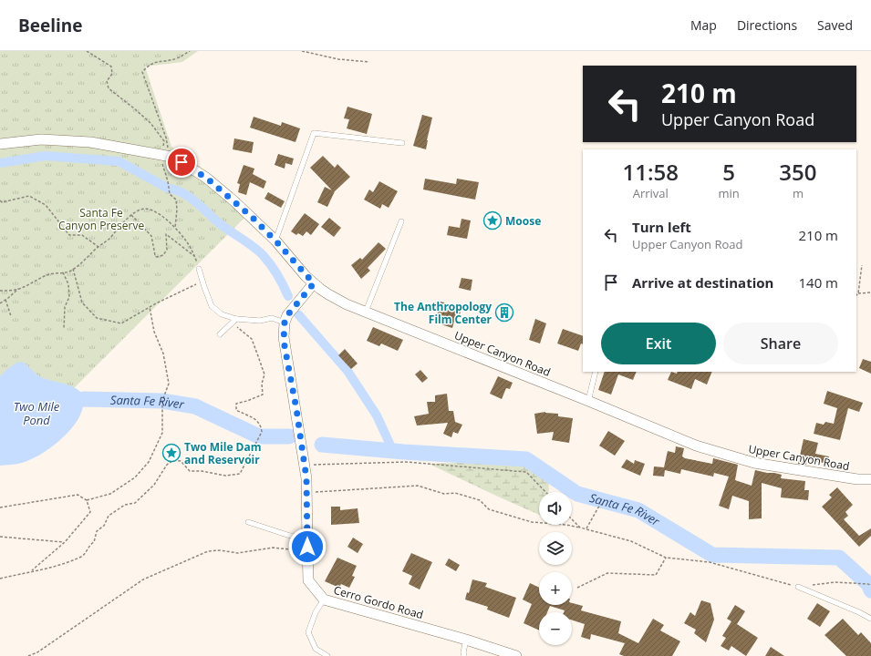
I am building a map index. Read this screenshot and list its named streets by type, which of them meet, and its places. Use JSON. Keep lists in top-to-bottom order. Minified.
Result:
{"streets":{"street":["Upper Canyon Road","Cerro Gordo Road"]},"water":["Santa Fe River","Two Mile Pond"],"parks":["Santa Fe Canyon Preserve"],"places":{"place":["Moose","Two Mile Dam and Reservoir"],"building":["The Anthropology Film Center"]},"page":{"header":"Beeline","nav":["Map","Directions","Saved"],"turn":["210 m","Upper Canyon Road"],"eta":["11:58","Arrival","5","min","350","m"],"list":[{"name":"Turn left","note":"Upper Canyon Road","value":"210 m"},{"name":"Arrive at destination","value":"140 m"}],"buttons":["Exit","Share"],"map_buttons":["+","−"]}}
